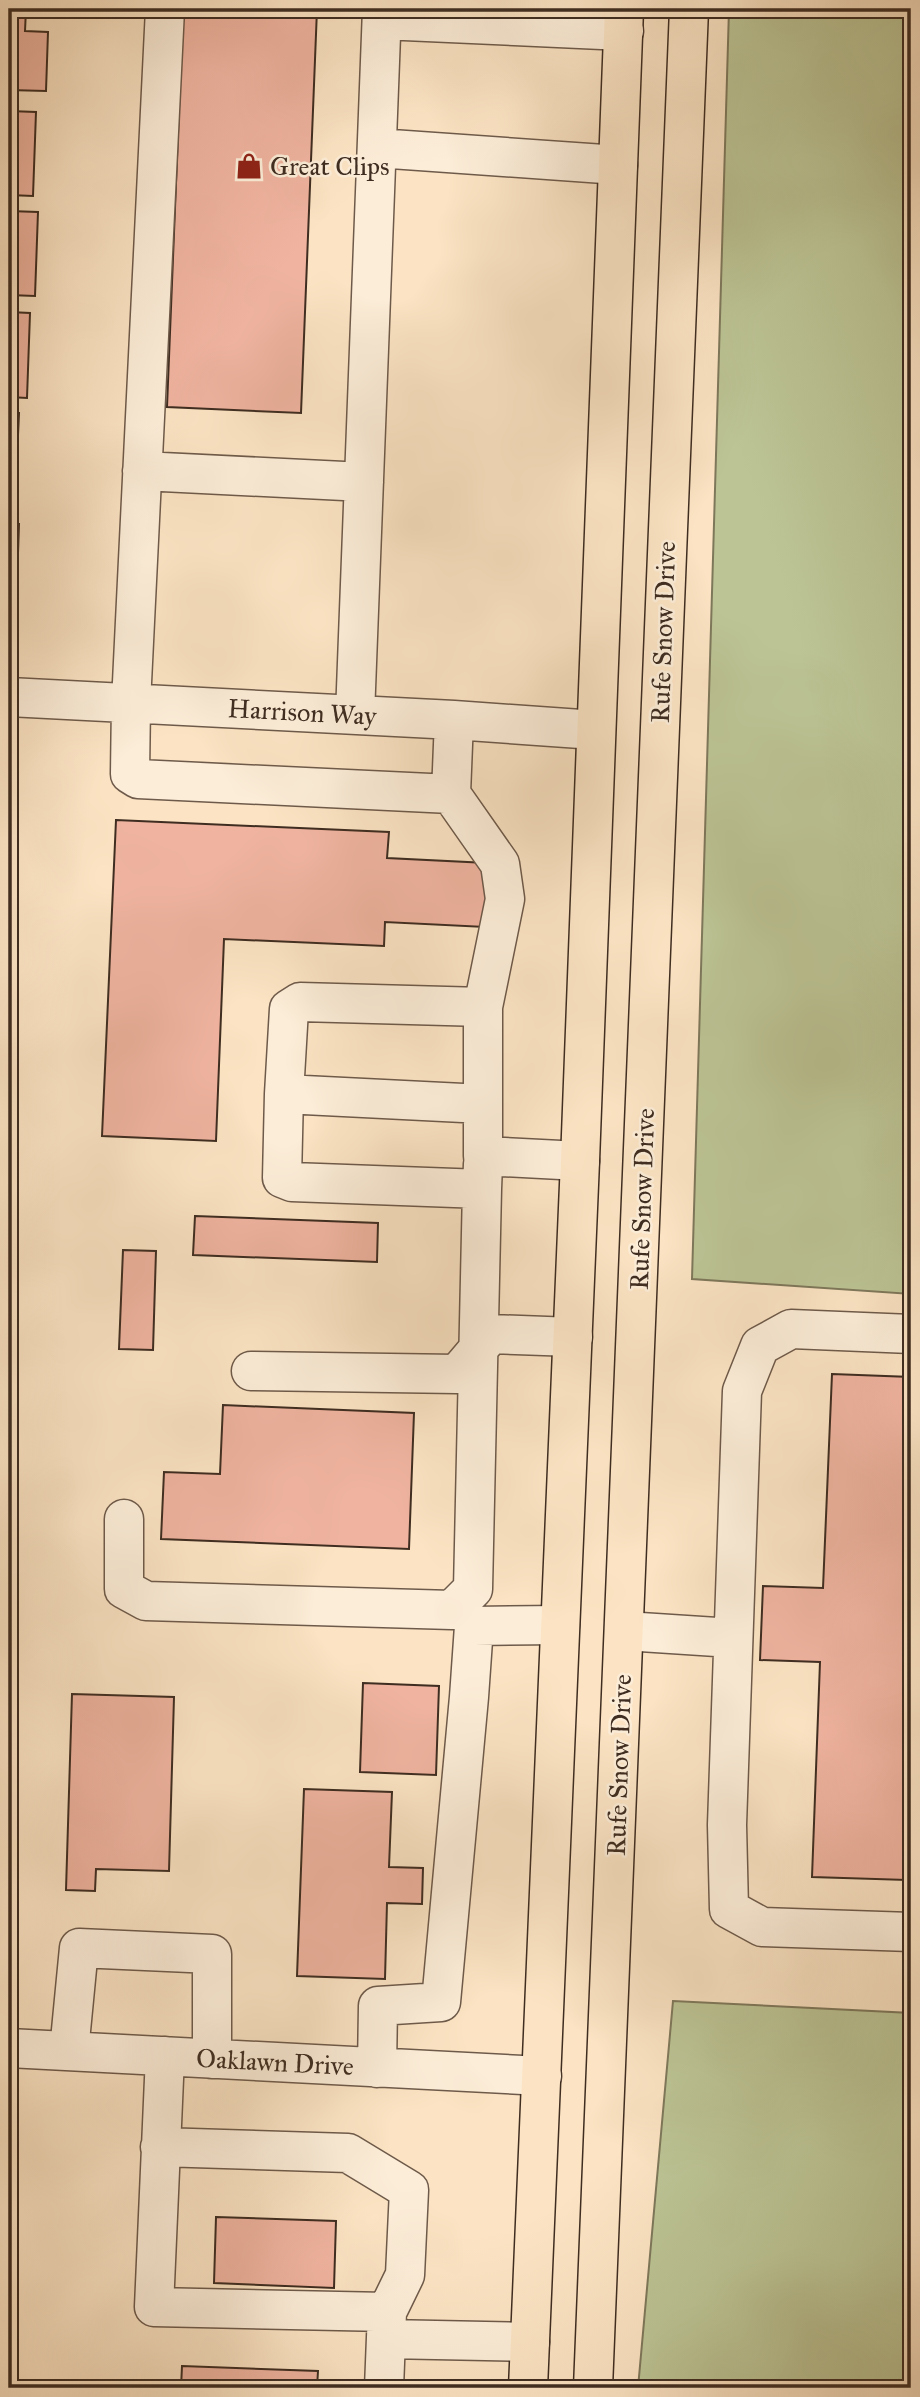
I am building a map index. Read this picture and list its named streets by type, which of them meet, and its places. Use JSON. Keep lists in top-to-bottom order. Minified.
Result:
{"streets":{"main road":["Rufe Snow Drive"],"street":["Harrison Way","Oaklawn Drive"]},"places":{"shop":["Great Clips"]}}
